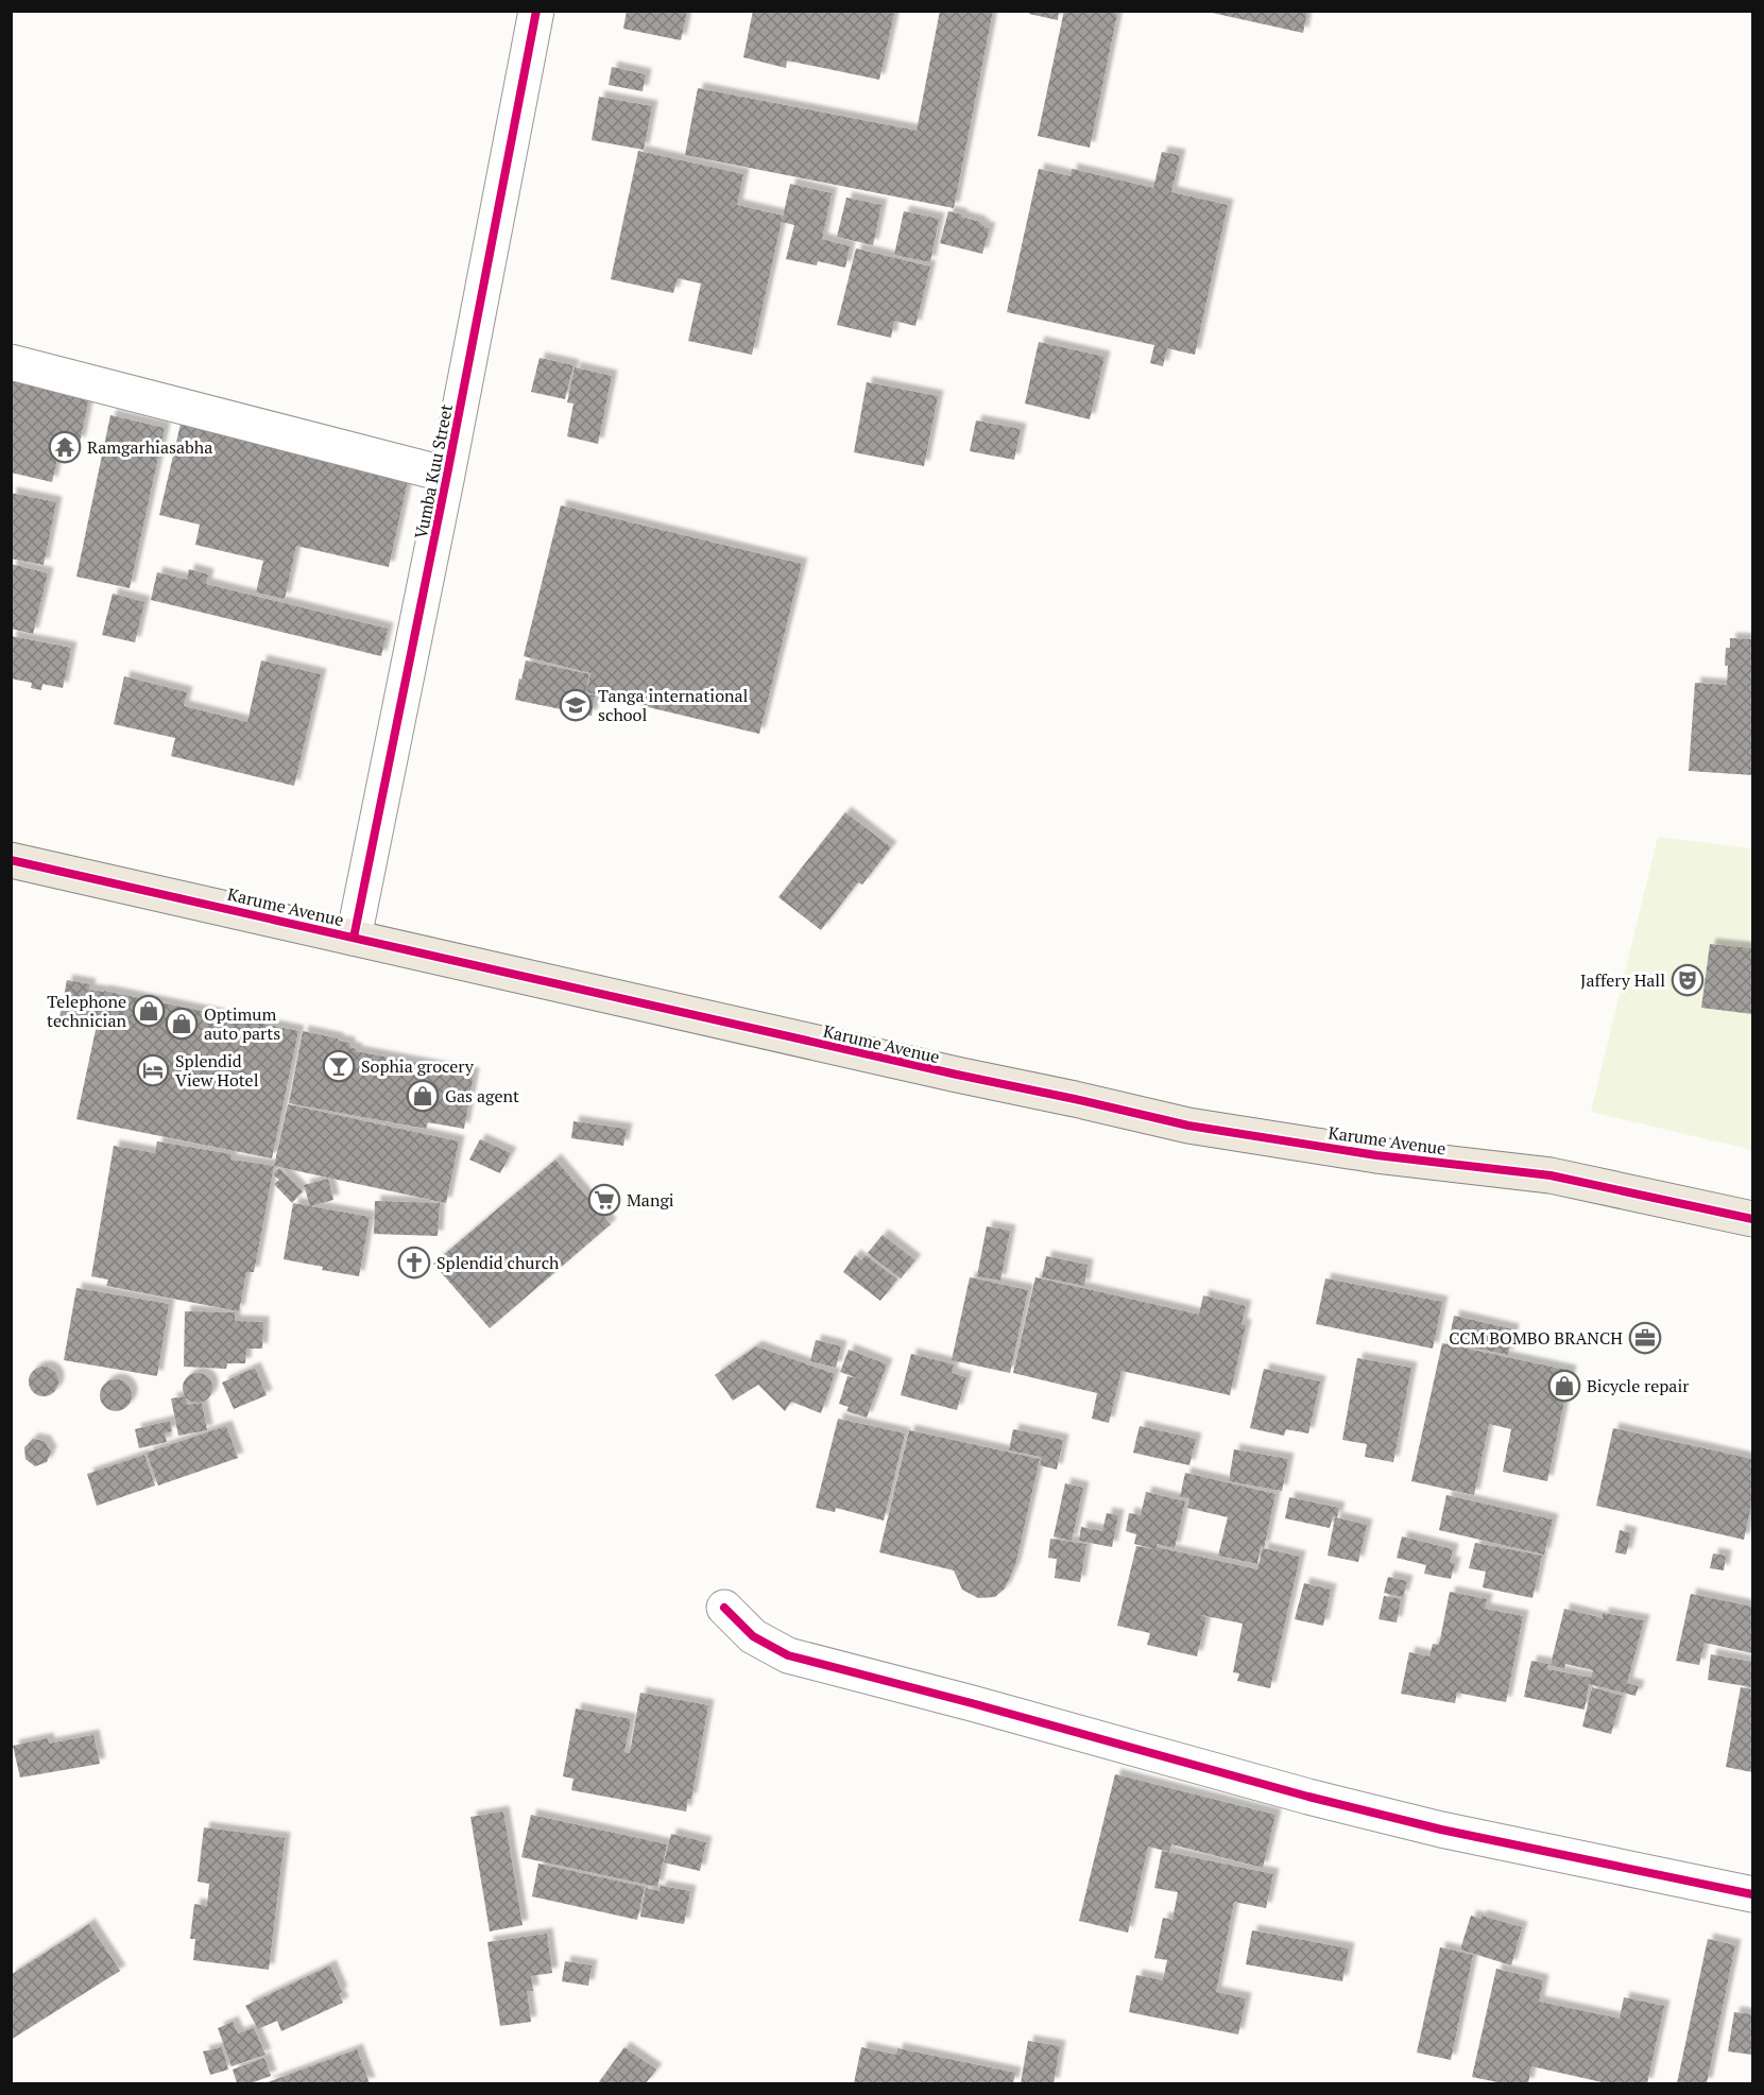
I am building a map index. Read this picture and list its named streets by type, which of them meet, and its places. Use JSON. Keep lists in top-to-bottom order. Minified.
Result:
{"streets":{"main road":["Karume Avenue"],"street":["Vumba Kuu Street"]},"crossings":[["Vumba Kuu Street","Karume Avenue"]],"places":{"temple":["Ramgarhiasabha"],"school or university":["Tanga international school"],"theatre":["Jaffery Hall"],"shop":["Telephone technician","Optimum auto parts","Gas agent","Bicycle repair"],"bar":["Sophia grocery"],"hotel":["Splendid View Hotel"],"supermarket":["Mangi"],"church":["Splendid church"],"office":["CCM BOMBO BRANCH"]}}
